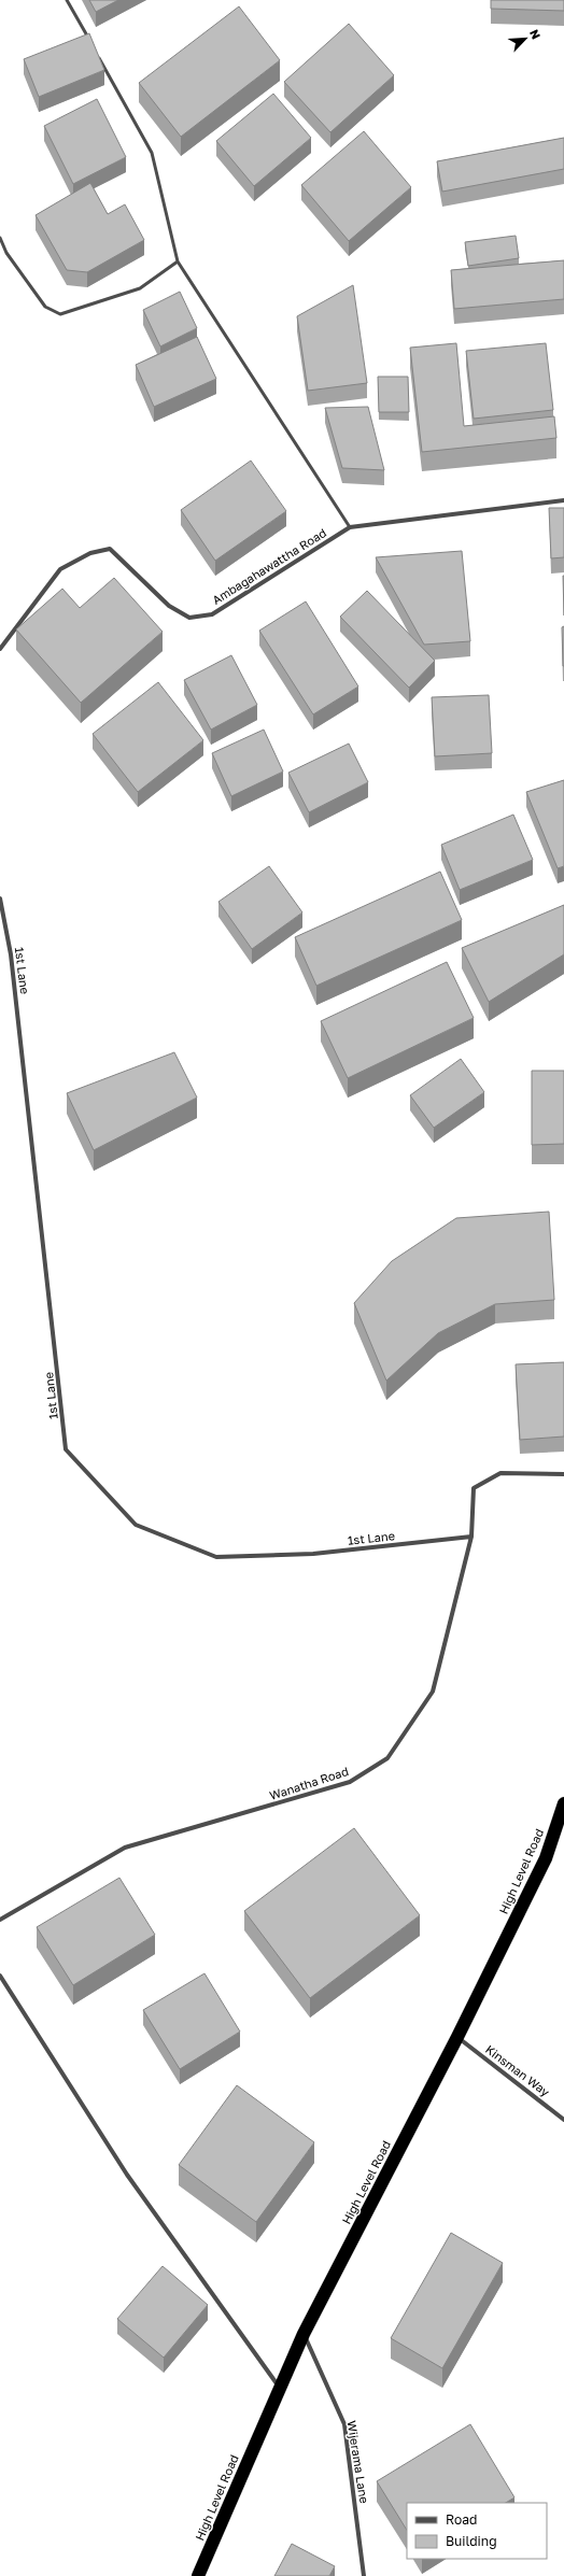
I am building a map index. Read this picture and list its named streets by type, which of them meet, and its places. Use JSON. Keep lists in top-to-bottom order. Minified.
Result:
{"streets":{"highway":["High Level Road"],"street":["Ambagahawattha Road","1st Lane","Wanatha Road","Kinsman Way","Wijerama Lane"]},"crossings":[["1st Lane","Wanatha Road"],["High Level Road","Kinsman Way"],["High Level Road","Wijerama Lane"]],"legend":["Road","Building"],"north":"top right"}
